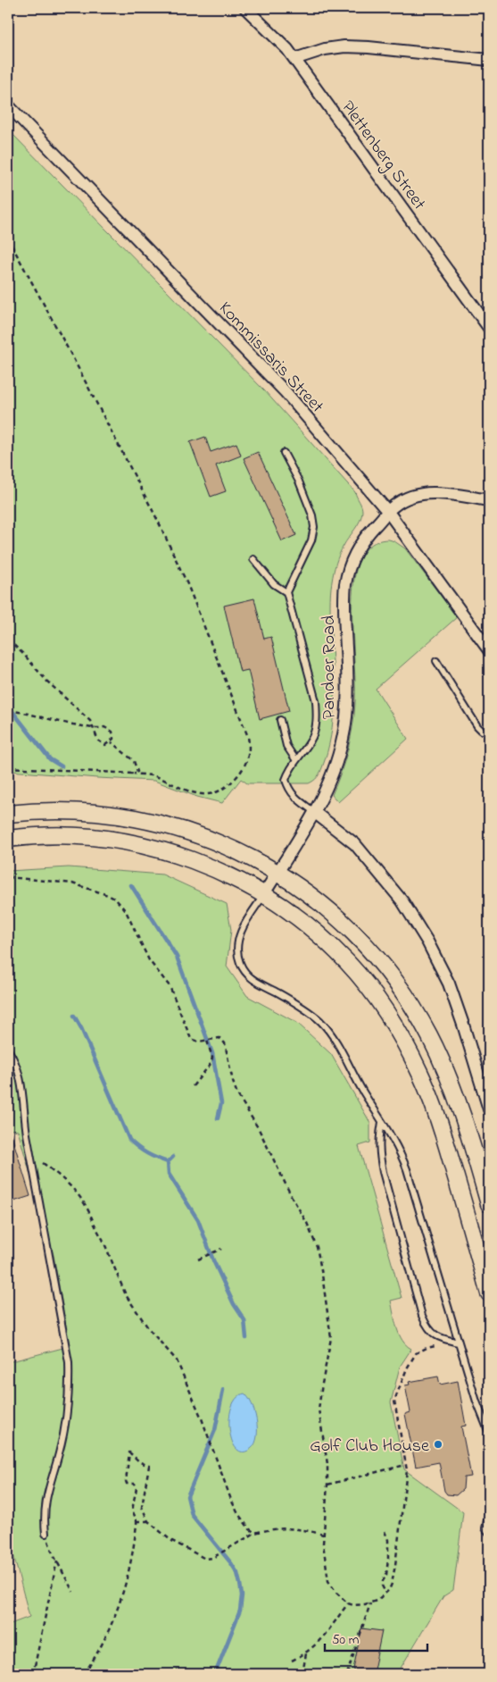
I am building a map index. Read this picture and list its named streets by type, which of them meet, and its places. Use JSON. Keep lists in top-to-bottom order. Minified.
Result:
{"streets":{"street":["Plettenberg Street","Kommissaris Street","Pandoer Road"]},"crossings":[["Kommissaris Street","Pandoer Road"]],"places":["Golf Club House"],"scale_bar":"50 m"}
